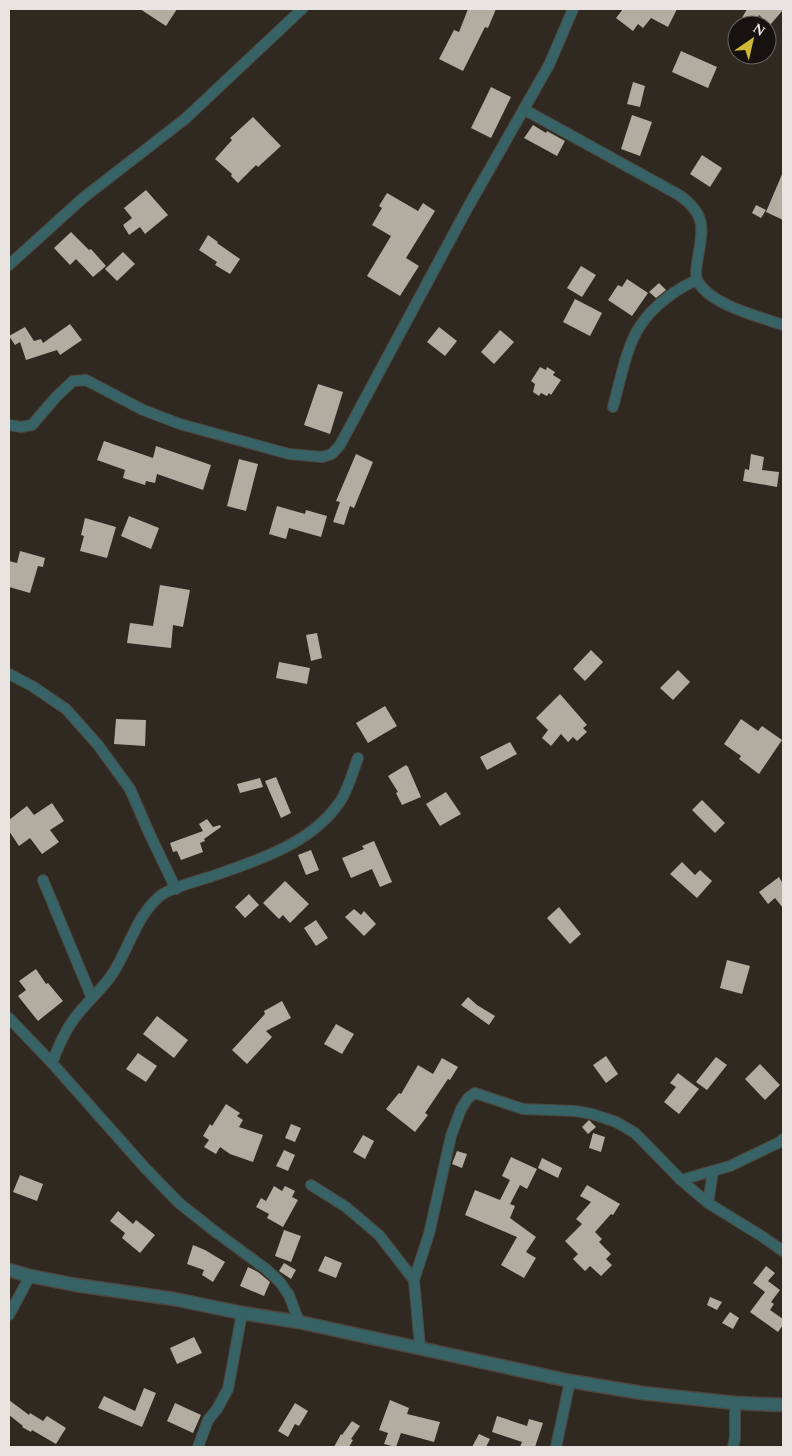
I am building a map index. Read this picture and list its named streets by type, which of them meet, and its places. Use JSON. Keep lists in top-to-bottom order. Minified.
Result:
{"north":"top right"}
